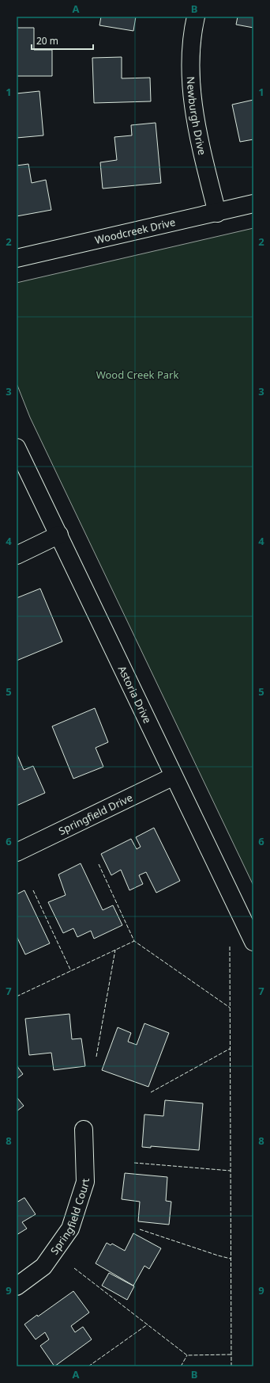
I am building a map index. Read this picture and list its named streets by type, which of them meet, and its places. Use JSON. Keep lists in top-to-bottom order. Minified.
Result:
{"streets":{"street":["Newburgh Drive","Woodcreek Drive","Astoria Drive","Springfield Drive","Springfield Court"]},"crossings":[["Newburgh Drive","Woodcreek Drive"],["Astoria Drive","Springfield Drive"]],"parks":["Wood Creek Park"],"scale_bar":"20 m","grid":{"columns":["A","B"],"rows":["1","2","3","4","5","6","7","8","9"]}}
